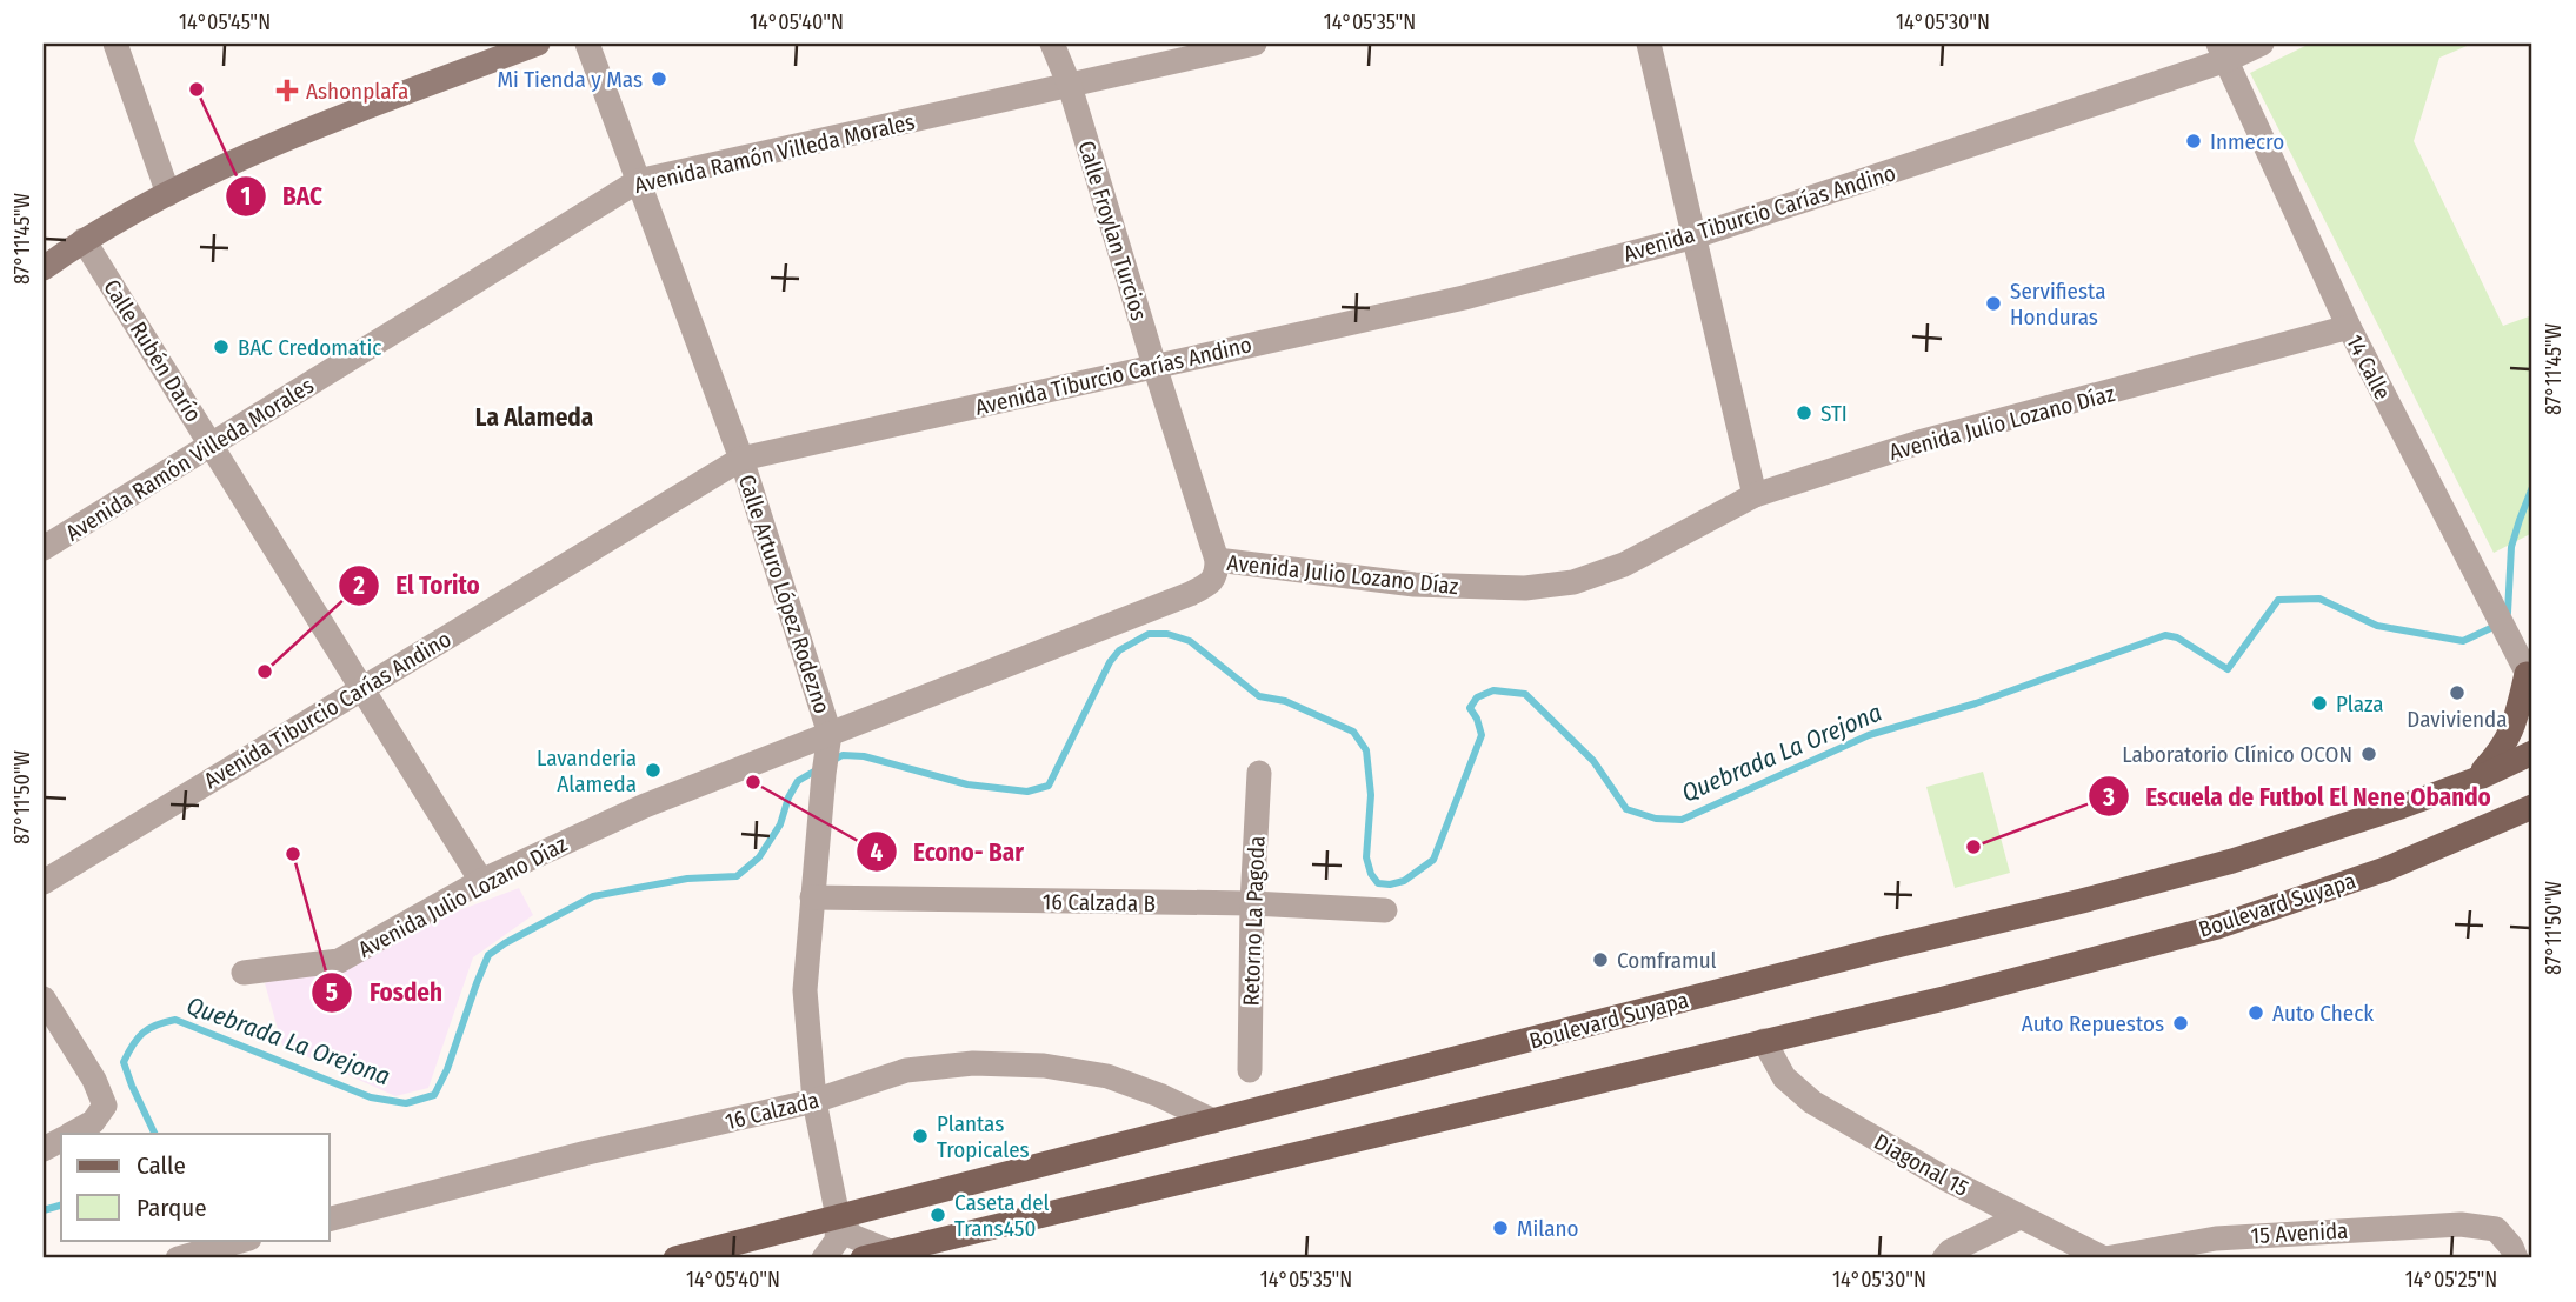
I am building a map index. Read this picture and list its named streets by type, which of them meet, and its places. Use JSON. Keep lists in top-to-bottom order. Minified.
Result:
{"streets":{"main road":["Boulevard Suyapa"],"street":["Avenida Ramón Villeda Morales","Avenida Tiburcio Carías Andino","Calle Froylan Turcios","Calle Rubén Darío","14 Calle","Avenida Julio Lozano Díaz","Calle Arturo López Rodezno","16 Calzada B","Retorno La Pagoda","16 Calzada","Diagonal 15","15 Avenida"]},"crossings":[["Avenida Ramón Villeda Morales","Calle Froylan Turcios"],["Avenida Ramón Villeda Morales","Calle Rubén Darío"],["Avenida Ramón Villeda Morales","Calle Arturo López Rodezno"],["Avenida Tiburcio Carías Andino","Calle Froylan Turcios"],["Avenida Tiburcio Carías Andino","Calle Rubén Darío"],["Avenida Tiburcio Carías Andino","14 Calle"],["Avenida Tiburcio Carías Andino","Calle Arturo López Rodezno"],["Calle Froylan Turcios","Avenida Julio Lozano Díaz"],["Calle Rubén Darío","Avenida Julio Lozano Díaz"],["14 Calle","Avenida Julio Lozano Díaz"],["Avenida Julio Lozano Díaz","Calle Arturo López Rodezno"],["Calle Arturo López Rodezno","16 Calzada B"],["Calle Arturo López Rodezno","Boulevard Suyapa"],["Calle Arturo López Rodezno","16 Calzada"],["16 Calzada B","Retorno La Pagoda"],["Boulevard Suyapa","16 Calzada"],["Boulevard Suyapa","Diagonal 15"],["Diagonal 15","15 Avenida"]],"districts":["La Alameda"],"water":["Quebrada La Orejona"],"places":{"other":["Mi Tienda y Mas","BAC","Inmecro","Servifiesta Honduras","BAC Credomatic","STI","El Torito","Davivienda","Plaza","Laboratorio Clínico OCON","Lavanderia Alameda","Econo- Bar","Escuela de Futbol El Nene Obando","Fosdeh","Comframul","Auto Check","Auto Repuestos","Plantas Tropicales","Caseta del Trans450","Milano"],"health":["Ashonplafa"]},"legend":["Calle","Parque"],"coordinates":["14°05'45\"N","14°05'40\"N","14°05'35\"N","14°05'30\"N","87°11'45\"W","87°11'50\"W","14°05'25\"N"]}
